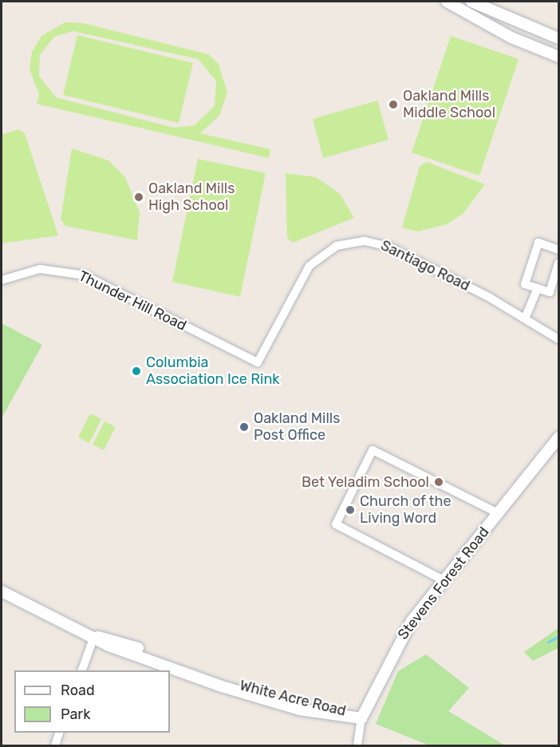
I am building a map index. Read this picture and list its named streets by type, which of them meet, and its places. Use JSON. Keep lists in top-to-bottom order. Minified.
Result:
{"streets":{"street":["Santiago Road","Thunder Hill Road","Stevens Forest Road","White Acre Road"]},"crossings":[["Santiago Road","Thunder Hill Road"],["Stevens Forest Road","White Acre Road"]],"places":["Oakland Mills Middle School","Oakland Mills High School","Columbia Association Ice Rink","Oakland Mills Post Office","Bet Yeladim School","Church of the Living Word"],"legend":["Road","Park"]}
